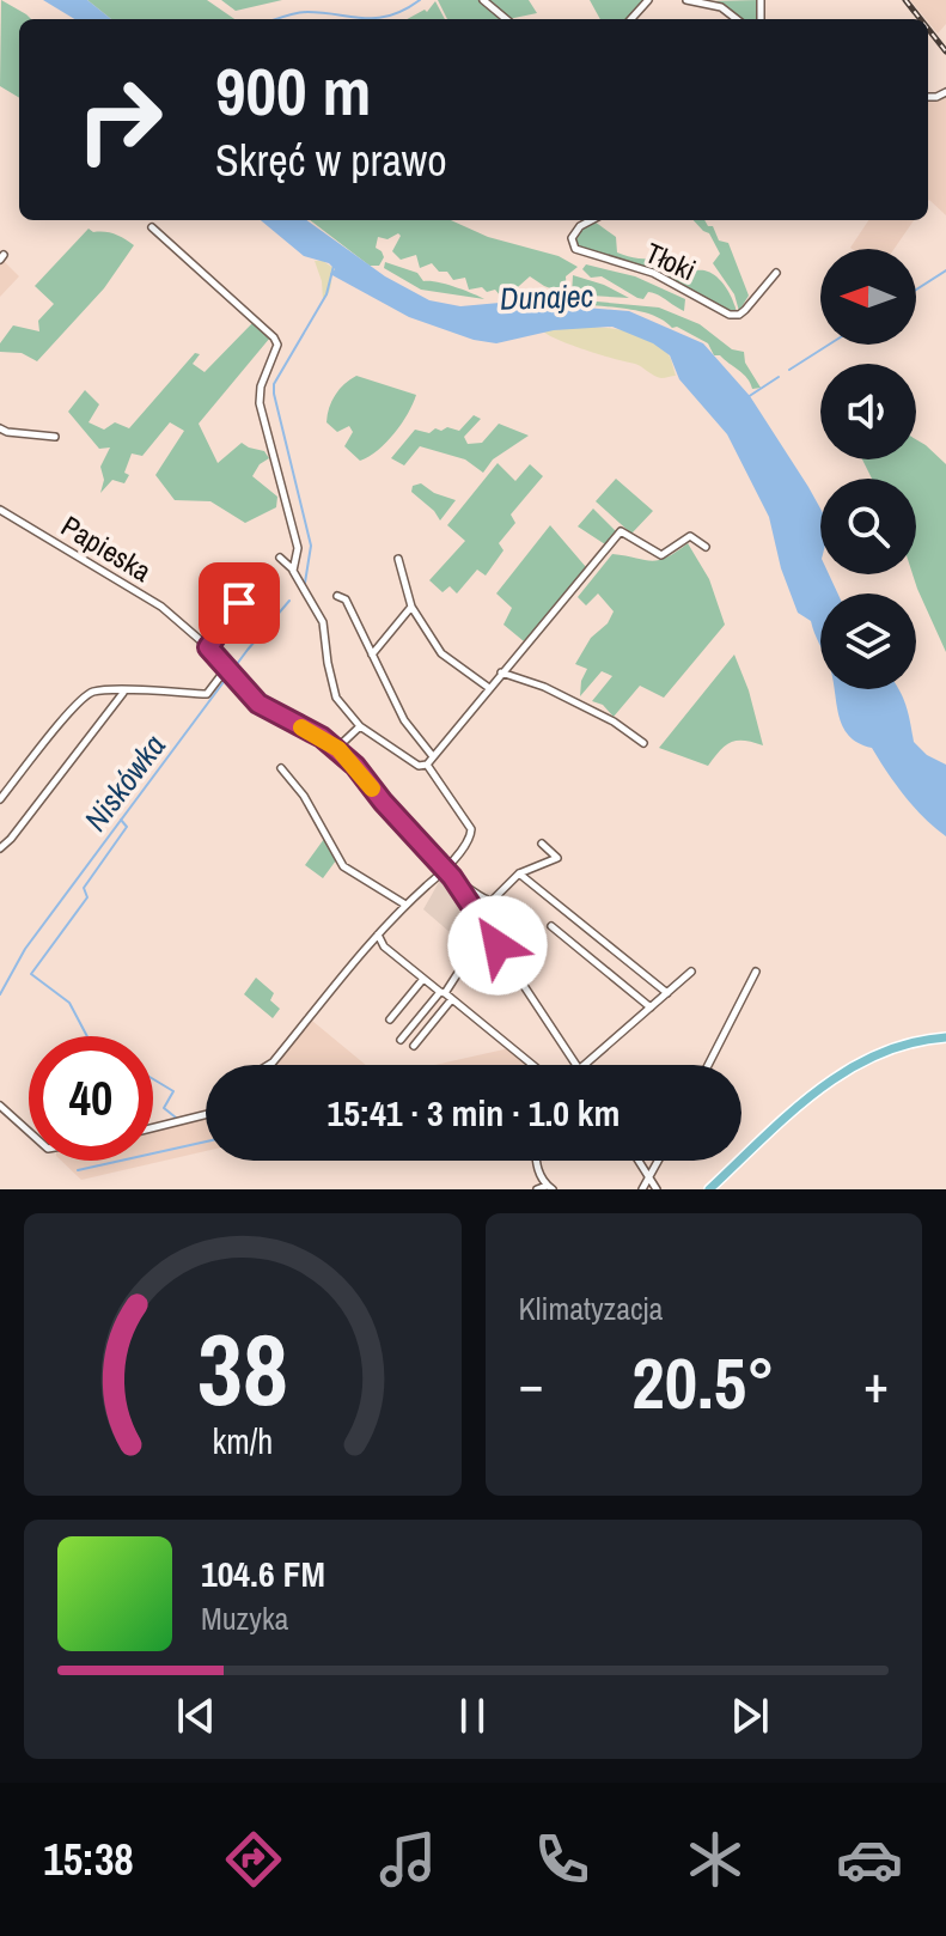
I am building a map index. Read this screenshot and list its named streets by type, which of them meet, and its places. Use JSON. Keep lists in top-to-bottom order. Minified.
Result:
{"streets":{"street":["Tłoki","Papieska"]},"water":["Dunajec","Niskówka"],"north":"left","page":{"turn":["900 m","Skręć w prawo"],"limit":"40","trip":"15:41 · 3 min · 1.0 km","tile":"Klimatyzacja","heat":["−","20.5°","+"],"song":["104.6 FM","Muzyka"],"tabs":"15:38","gauge":["38","km/h"]}}
